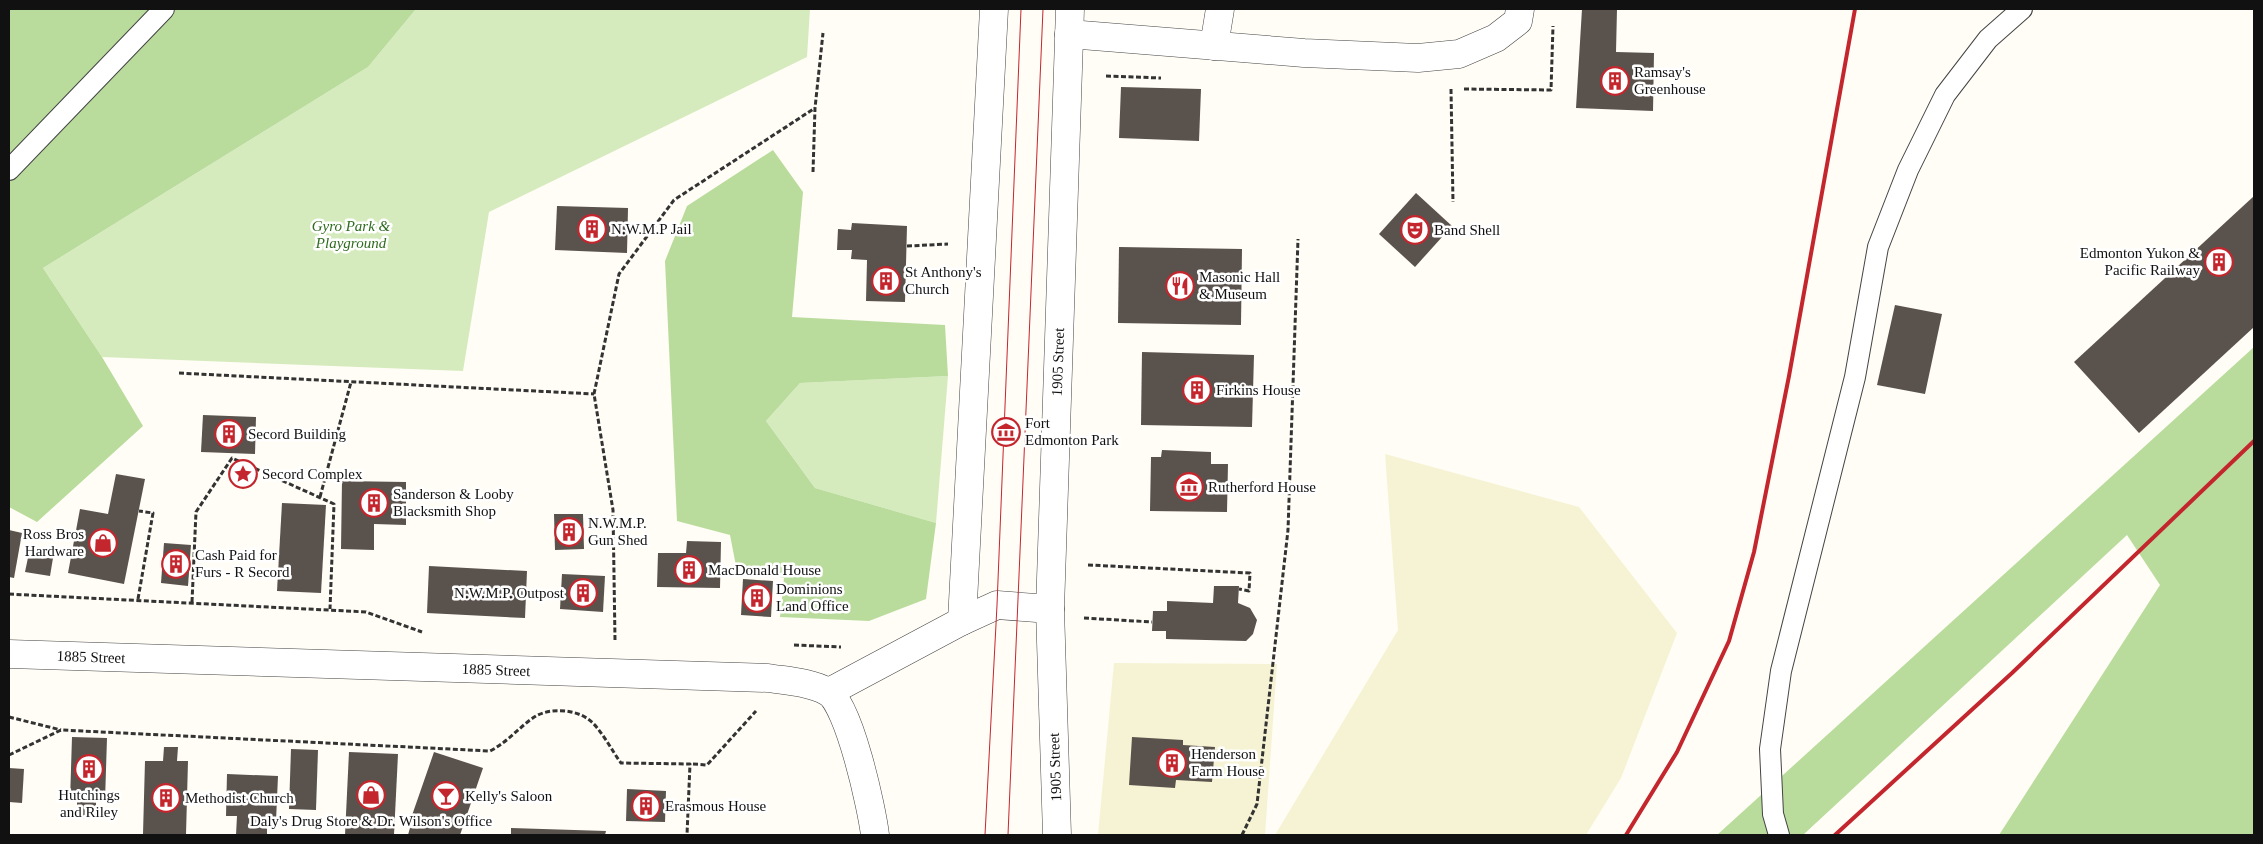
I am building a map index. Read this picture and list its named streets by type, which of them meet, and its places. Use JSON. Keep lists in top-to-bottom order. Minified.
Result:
{"streets":{"street":["1905 Street","1885 Street"]},"parks":["Gyro Park & Playground"],"places":{"building":["Ramsay's Greenhouse","N.W.M.P Jail","Edmonton Yukon & Pacific Railway","St Anthony's Church","Firkins House","Secord Building","Sanderson & Looby Blacksmith Shop","N.W.M.P. Gun Shed","Cash Paid for Furs - R Secord","MacDonald House","N.W.M.P. Outpost","Dominions Land Office","Henderson Farm House","Hutchings and Riley","Methodist Church","Erasmous House"],"theatre":["Band Shell"],"restaurant":["Masonic Hall & Museum"],"museum":["Fort Edmonton Park","Rutherford House"],"place":["Secord Complex"],"shop":["Ross Bros Hardware","Daly's Drug Store & Dr. Wilson's Office"],"bar":["Kelly's Saloon"]}}
